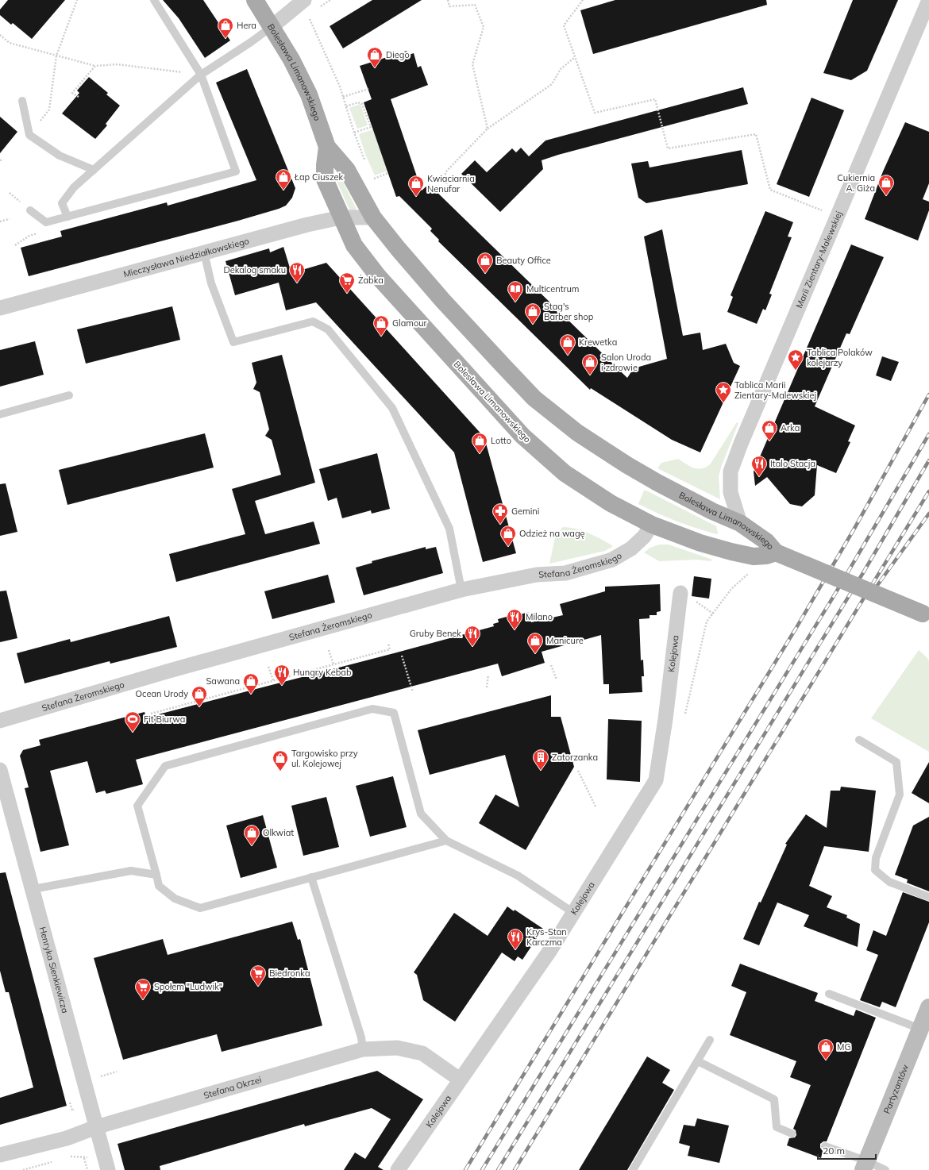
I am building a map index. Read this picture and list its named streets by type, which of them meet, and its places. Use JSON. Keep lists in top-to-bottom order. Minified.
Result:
{"streets":{"main road":["Bolesława Limanowskiego"],"street":["Mieczysława Niedziałkowskiego","Marii Zientary-Malewskiej","Stefana Żeromskiego","Kolejowa","Henryka Sienkiewicza","Stefana Okrzei","Partyzantów"]},"crossings":[["Bolesława Limanowskiego","Mieczysława Niedziałkowskiego"],["Bolesława Limanowskiego","Marii Zientary-Malewskiej"],["Bolesława Limanowskiego","Stefana Żeromskiego"],["Kolejowa","Stefana Okrzei"],["Henryka Sienkiewicza","Stefana Okrzei"]],"places":{"shop":["Hera","Diego","Łap Ciuszek","Cukiernia A. Giża","Kwiaciarnia Nenufar","Beauty Office","Stag's Barber shop","Glamour","Krewetka","Salon Uroda i zdrowie","Arka","Lotto","Odzież na wagę","Manicure","Sawana","Ocean Urody","Targowisko przy ul. Kolejowej","Olkwiat","MG"],"restaurant":["Dekalog smaku","Italo Stacja","Milano","Gruby Benek","Hungry Kebab","Krys-Stan Karczma"],"supermarket":["Żabka","Biedronka","Społem \"Ludwik\""],"library":["Multicentrum"],"place":["Tablica Polaków kolejarzy","Tablica Marii Zientary-Malewskiej"],"pharmacy":["Gemini"],"sports":["Fit Biurwa"],"building":["Zatorzanka"]},"scale_bar":"20 m"}
